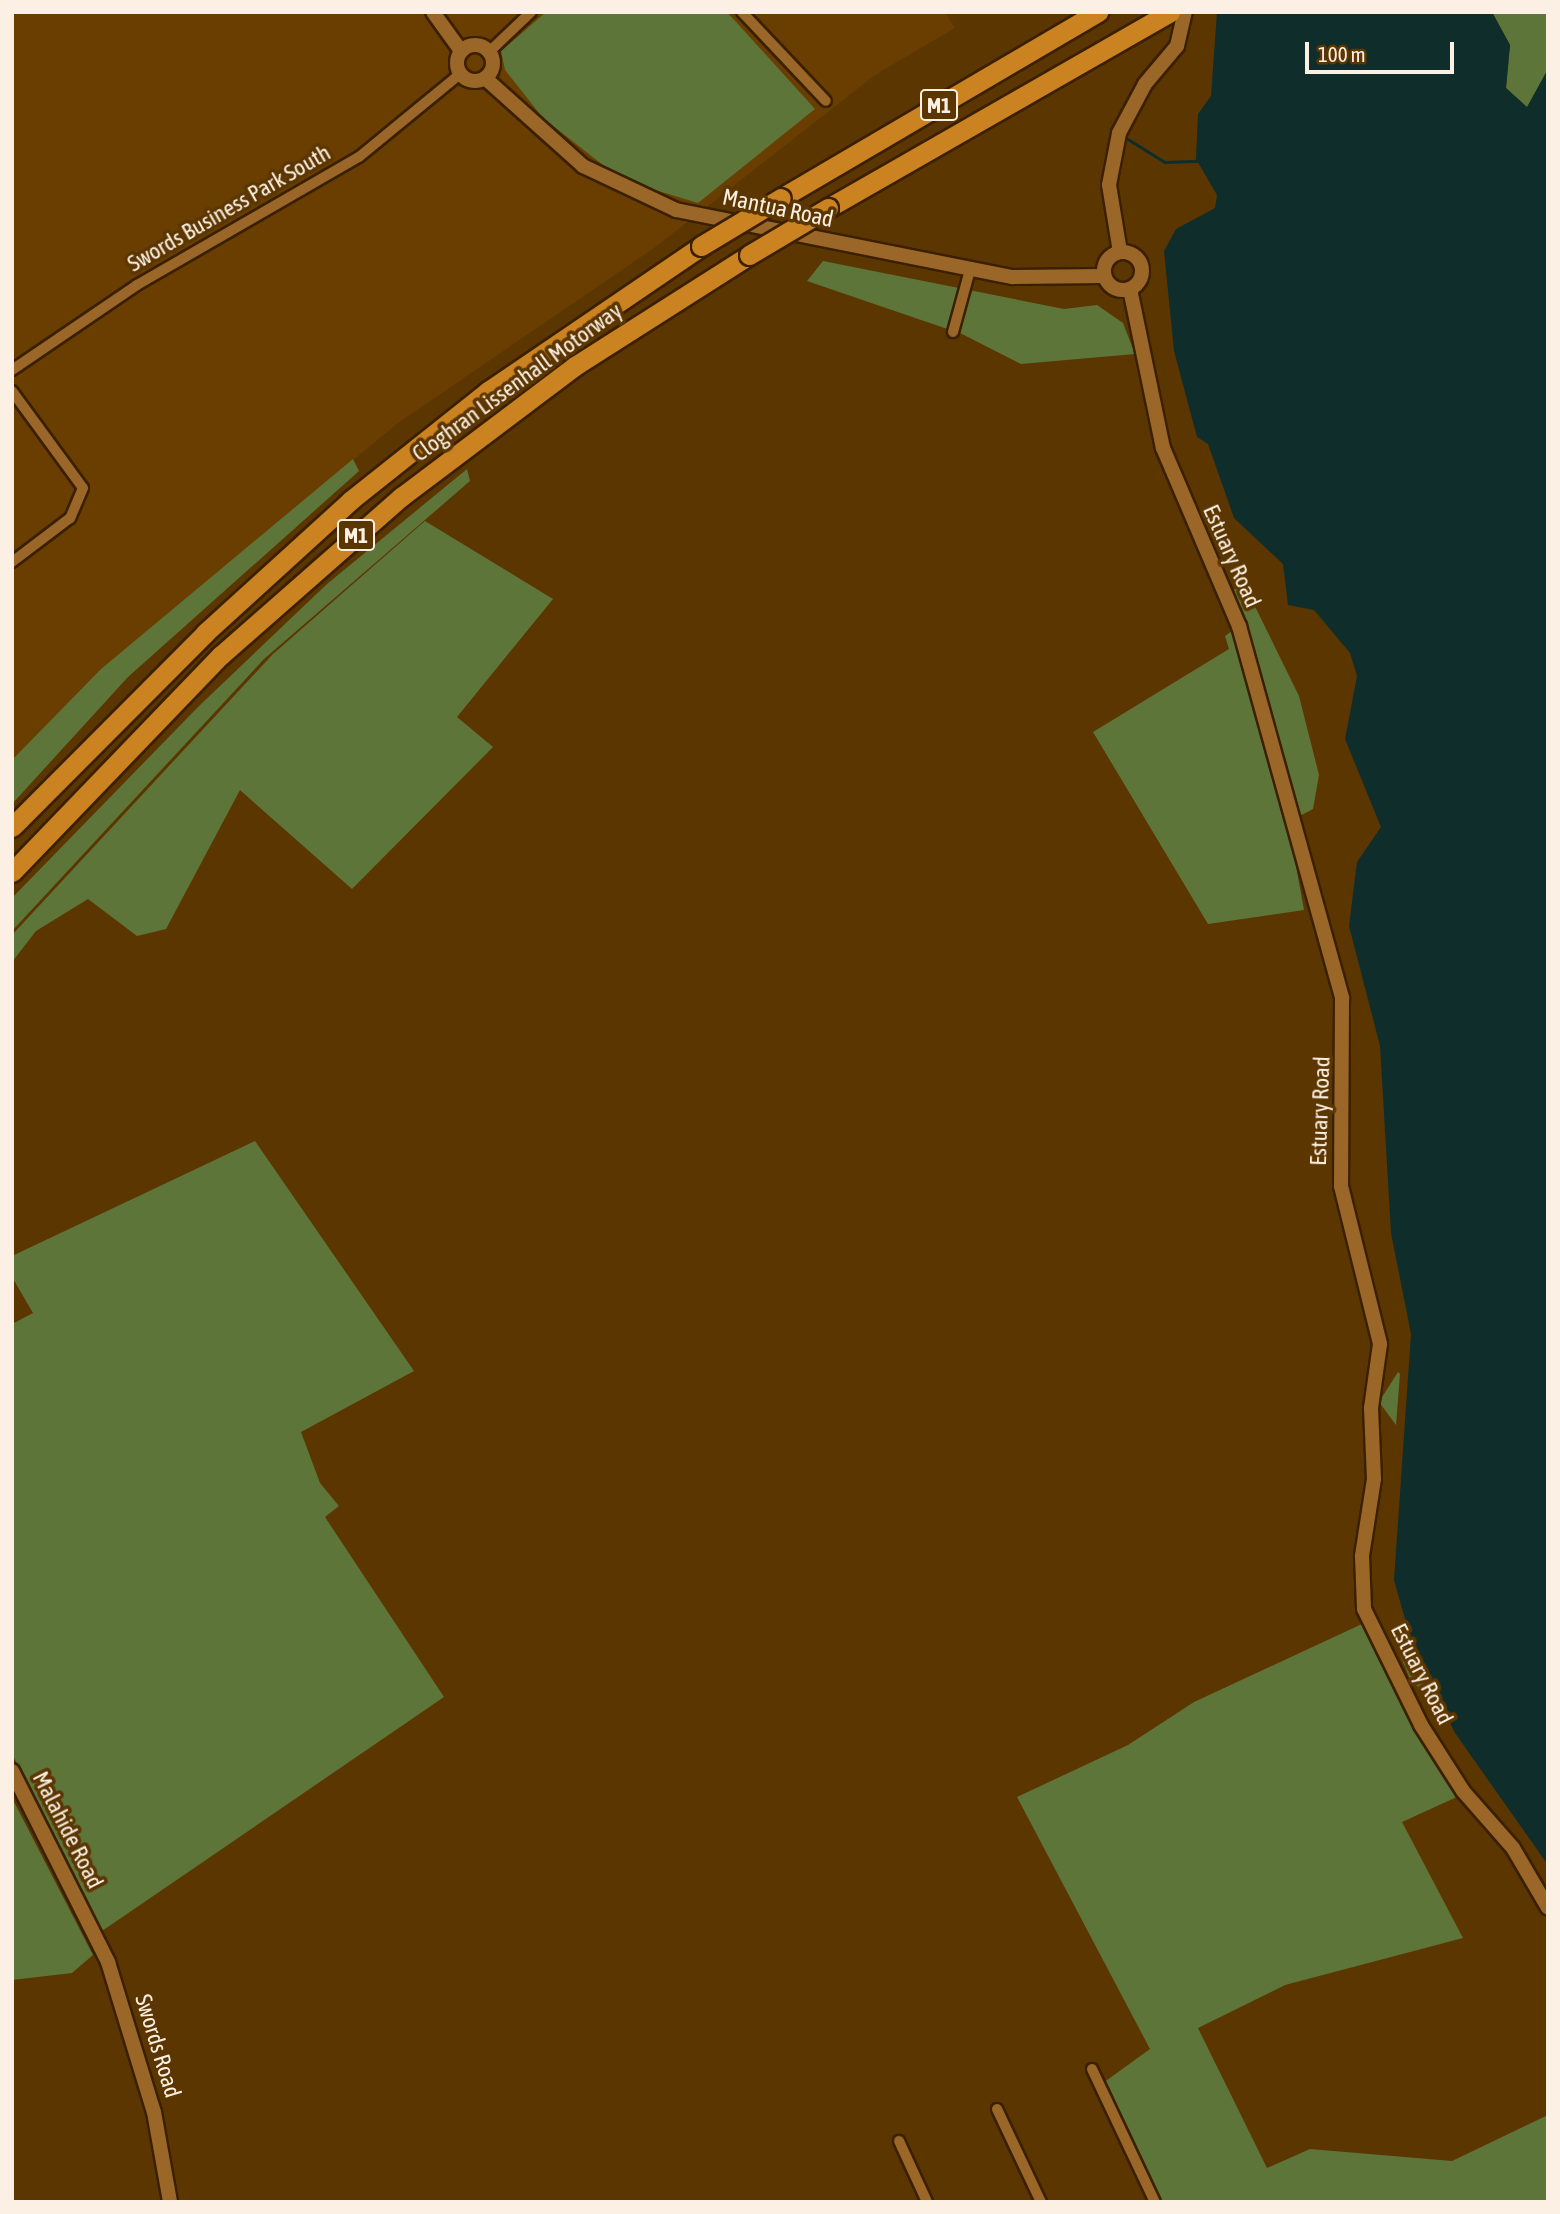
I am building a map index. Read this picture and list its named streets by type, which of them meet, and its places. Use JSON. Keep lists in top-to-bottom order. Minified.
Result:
{"streets":{"highway":["M1","Cloghran Lissenhall Motorway"],"street":["Swords Business Park South","Mantua Road","Estuary Road","Malahide Road","Swords Road"]},"crossings":[["Swords Business Park South","Mantua Road"],["Mantua Road","Estuary Road"],["Malahide Road","Swords Road"]],"scale_bar":"100 m"}
